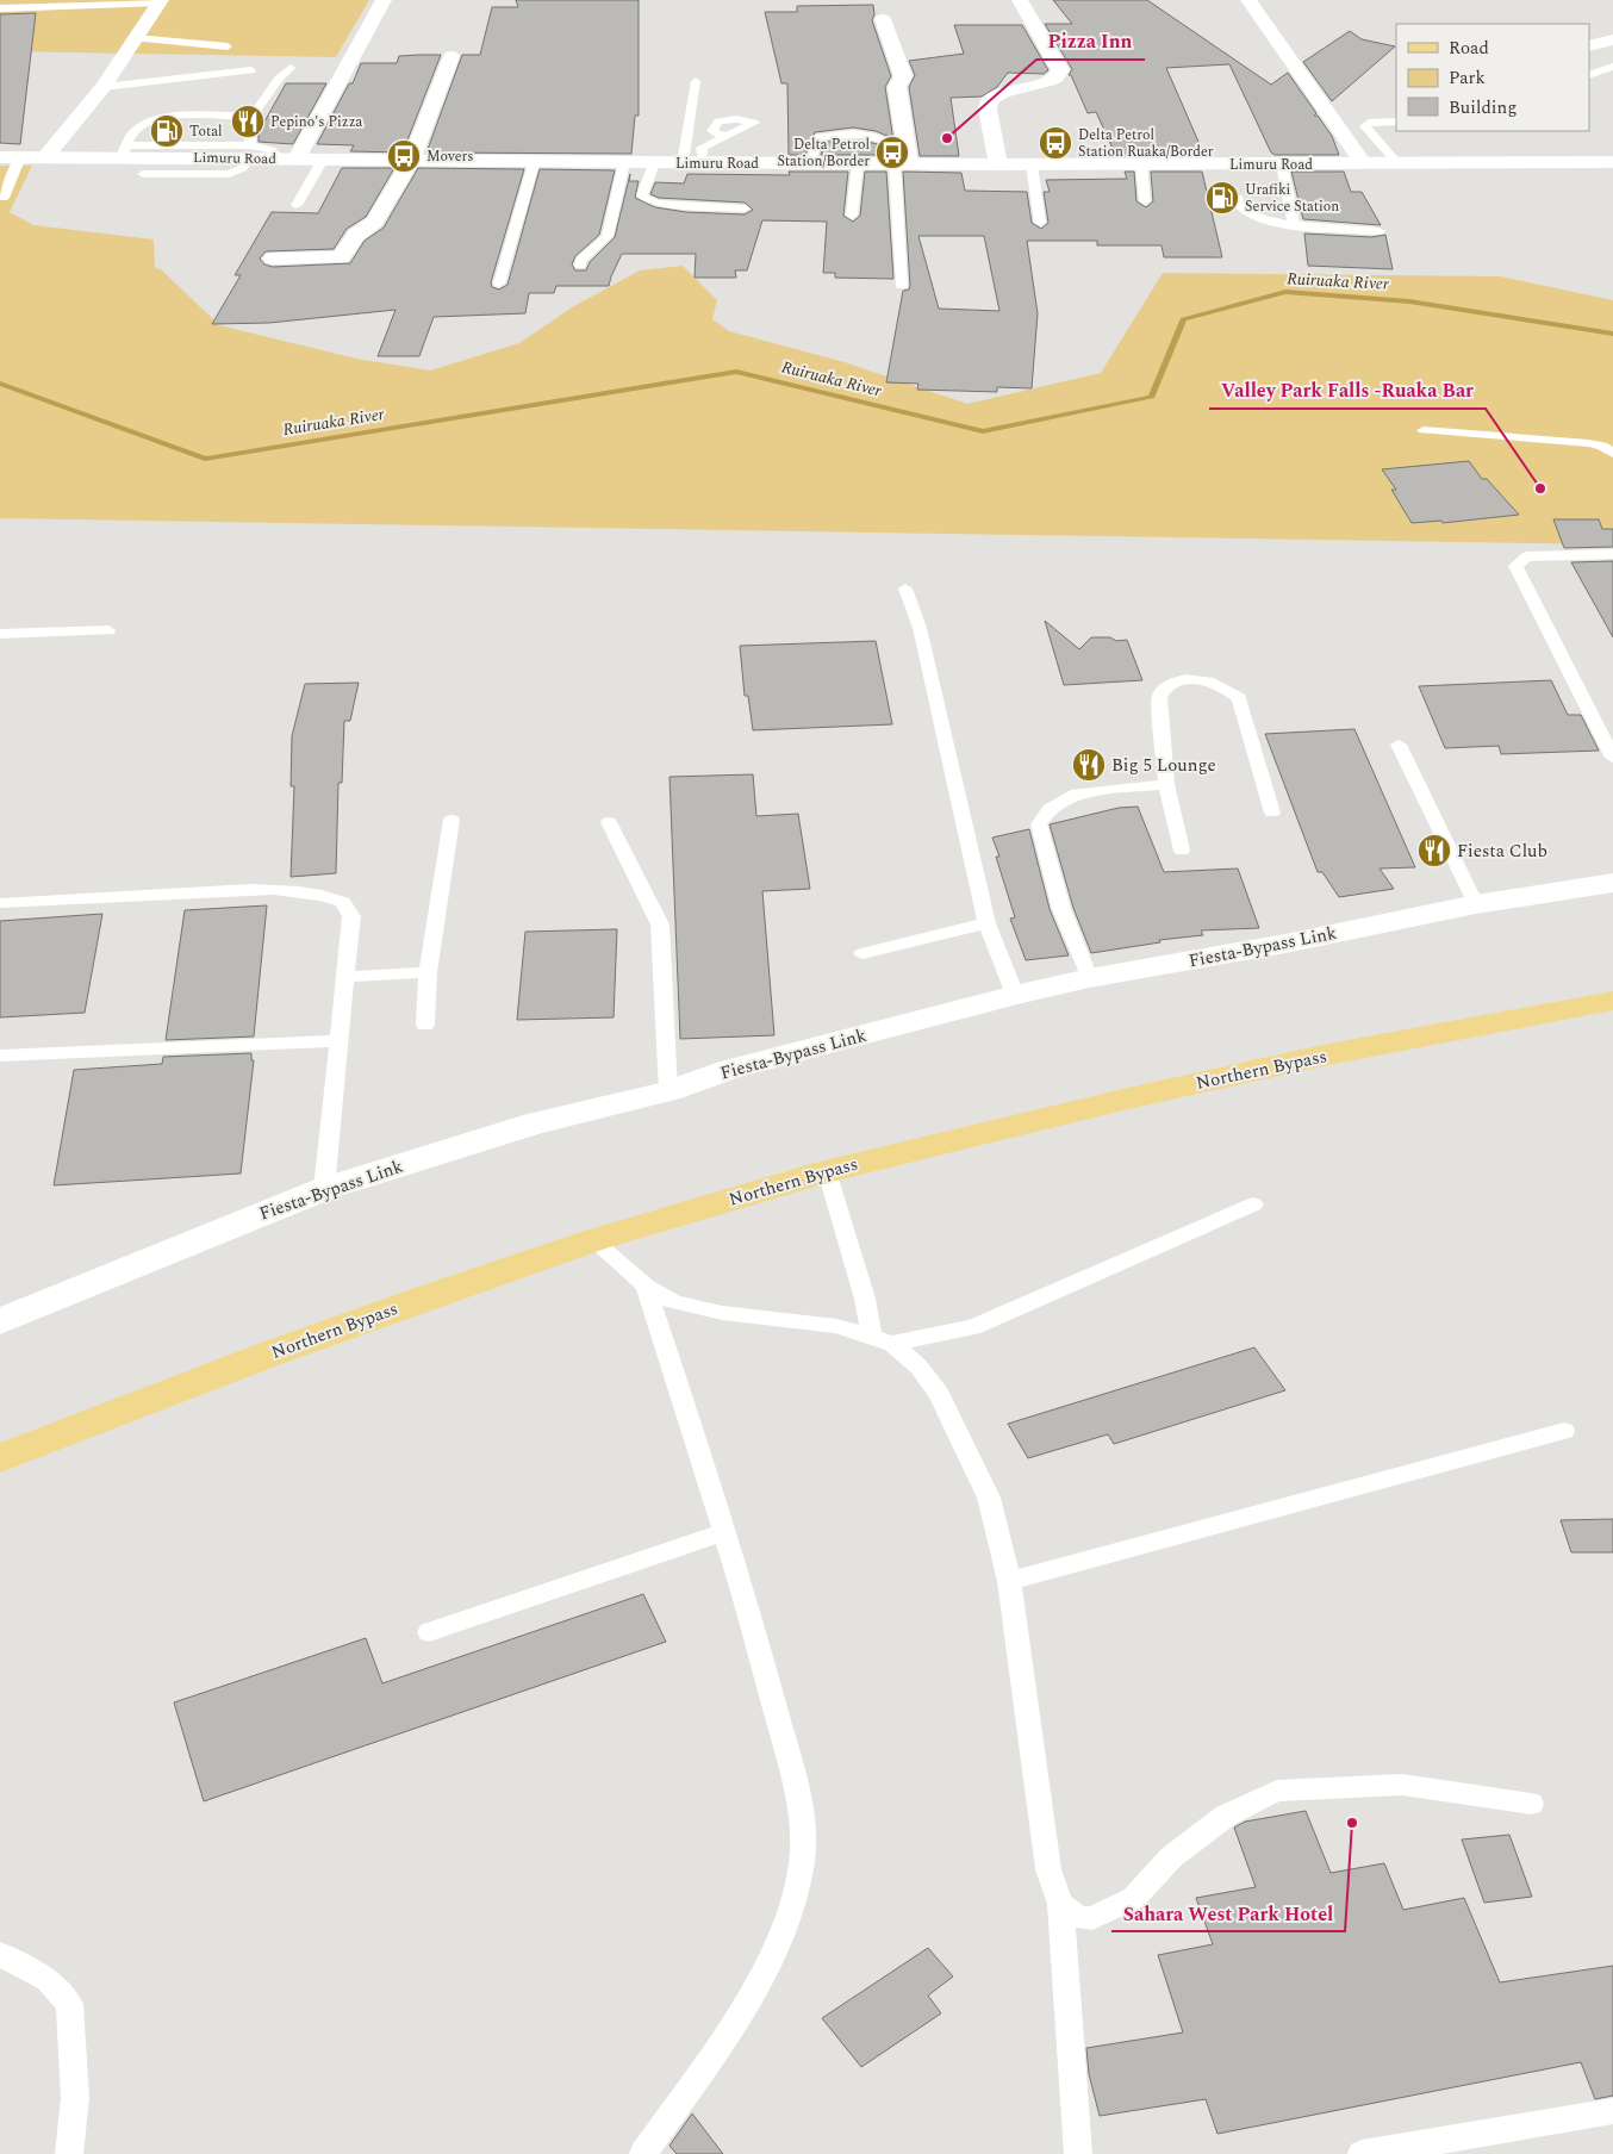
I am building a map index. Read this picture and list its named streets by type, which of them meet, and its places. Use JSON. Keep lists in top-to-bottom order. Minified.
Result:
{"streets":{"main road":["Northern Bypass"],"street":["Limuru Road","Fiesta-Bypass Link"]},"water":["Ruiruaka River"],"places":{"restaurant":["Pepino's Pizza","Big 5 Lounge","Fiesta Club"],"fuel station":["Total","Urafiki Service Station"],"other":["Pizza Inn","Valley Park Falls -Ruaka Bar","Sahara West Park Hotel"],"bus stop":["Delta Petrol Station Ruaka/Border","Delta Petrol Station/Border","Movers"]},"legend":["Road","Park","Building"]}
